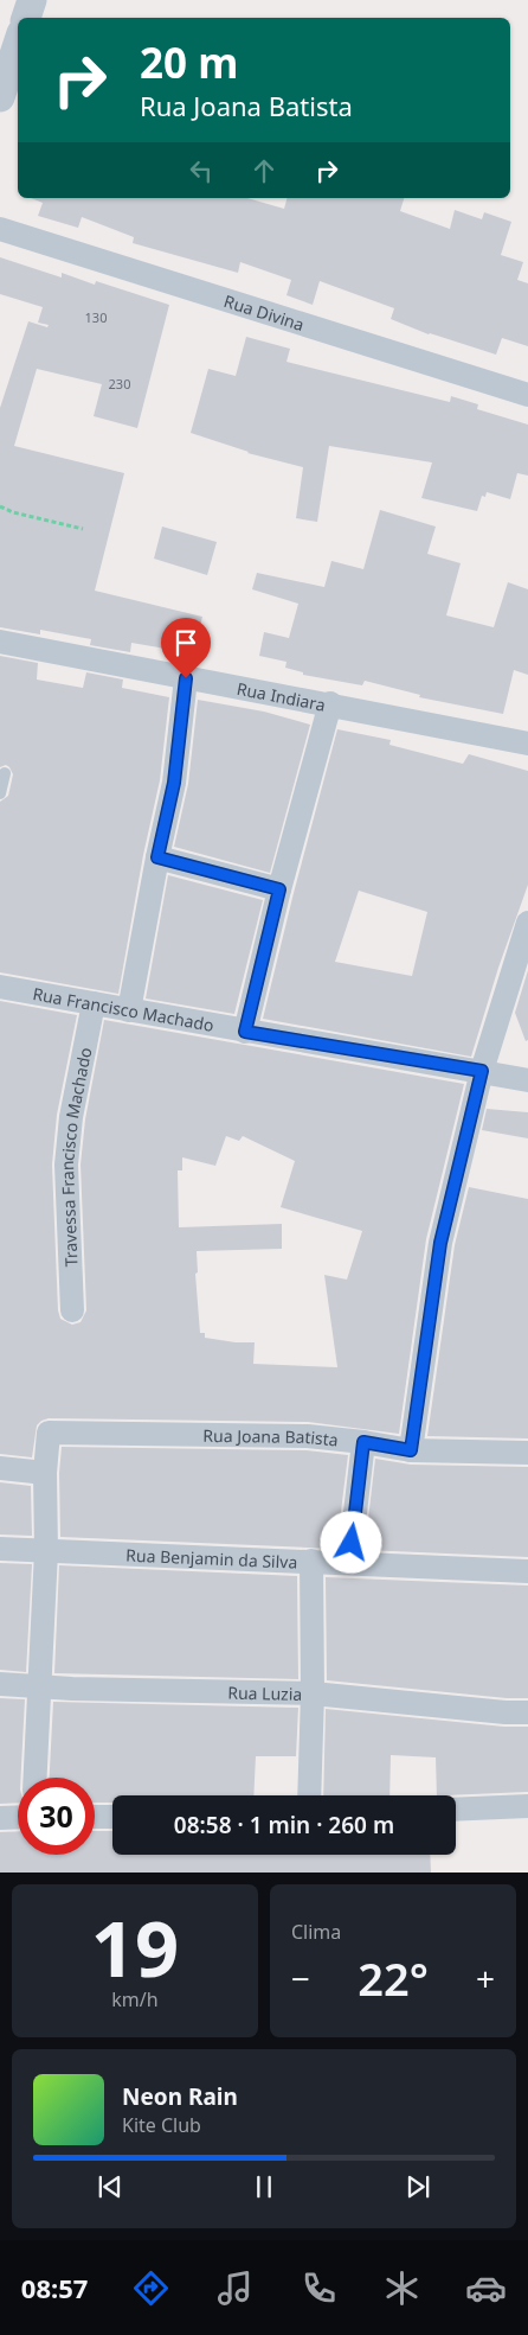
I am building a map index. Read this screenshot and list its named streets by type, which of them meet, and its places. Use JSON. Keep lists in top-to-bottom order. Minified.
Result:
{"streets":{"street":["Rua Divina","Rua Indiara","Rua Francisco Machado","Travessa Francisco Machado","Rua Joana Batista","Rua Benjamin da Silva","Rua Luzia"]},"crossings":[["Rua Francisco Machado","Travessa Francisco Machado"]],"house_numbers":["130","230"],"page":{"turn":["20 m","Rua Joana Batista"],"limit":"30","trip":"08:58 · 1 min · 260 m","tile":[["19","km/h"],"Clima"],"heat":["−","22°","+"],"song":["Neon Rain","Kite Club"],"tabs":"08:57"}}
